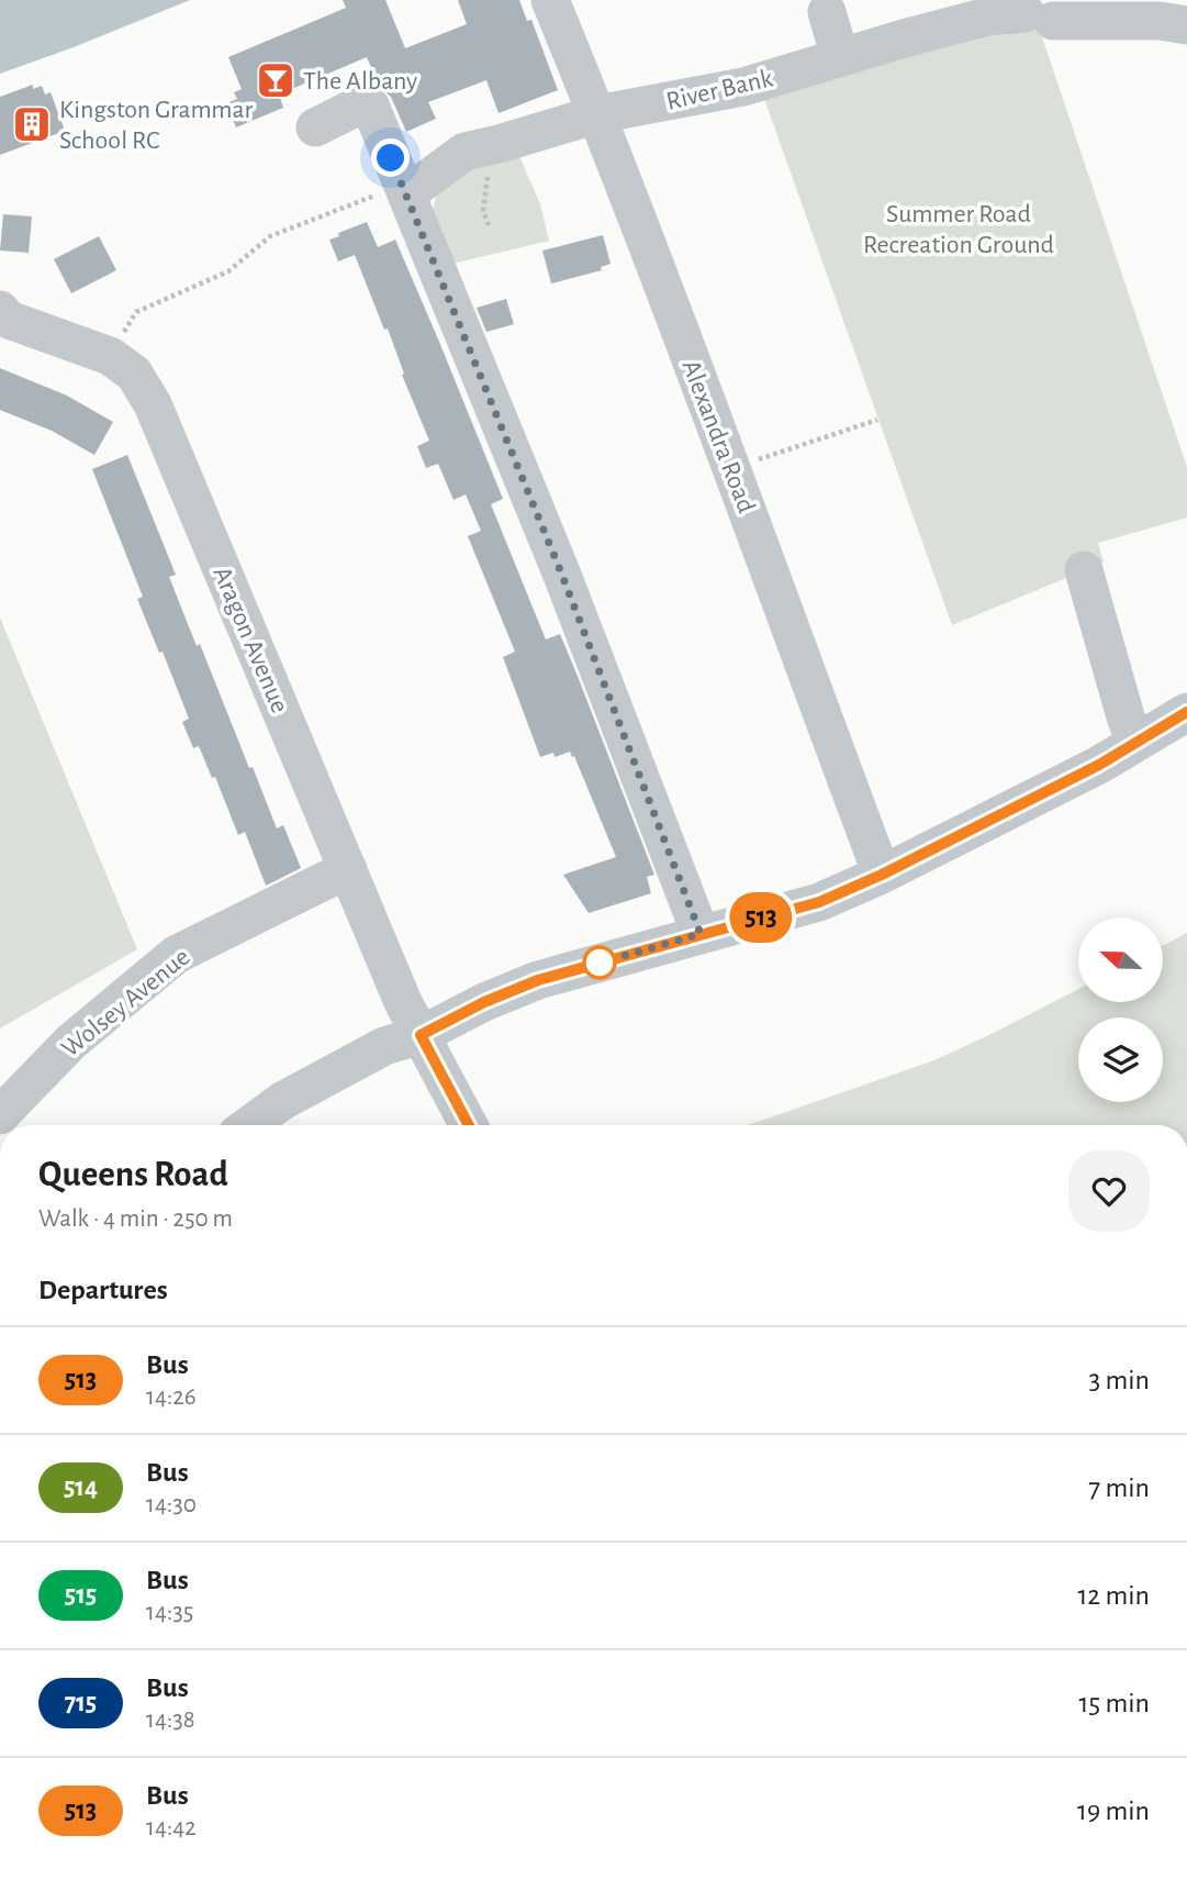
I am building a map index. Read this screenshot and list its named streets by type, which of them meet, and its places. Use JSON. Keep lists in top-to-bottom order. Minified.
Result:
{"streets":{"street":["River Bank","Alexandra Road","Aragon Avenue","Wolsey Avenue"]},"crossings":[["River Bank","Alexandra Road"],["Aragon Avenue","Wolsey Avenue"]],"parks":["Summer Road Recreation Ground"],"places":{"bar":["The Albany"],"building":["Kingston Grammar School RC"]},"lines":["bus line 513"],"north":"left","page":{"on_map":"513","heading":[["Queens Road","Walk · 4 min · 250 m"],"Departures"],"list":[{"mark":"513","name":"Bus","note":"14:26","value":"3 min"},{"mark":"514","name":"Bus","note":"14:30","value":"7 min"},{"mark":"515","name":"Bus","note":"14:35","value":"12 min"},{"mark":"715","name":"Bus","note":"14:38","value":"15 min"},{"mark":"513","name":"Bus","note":"14:42","value":"19 min"}]}}
